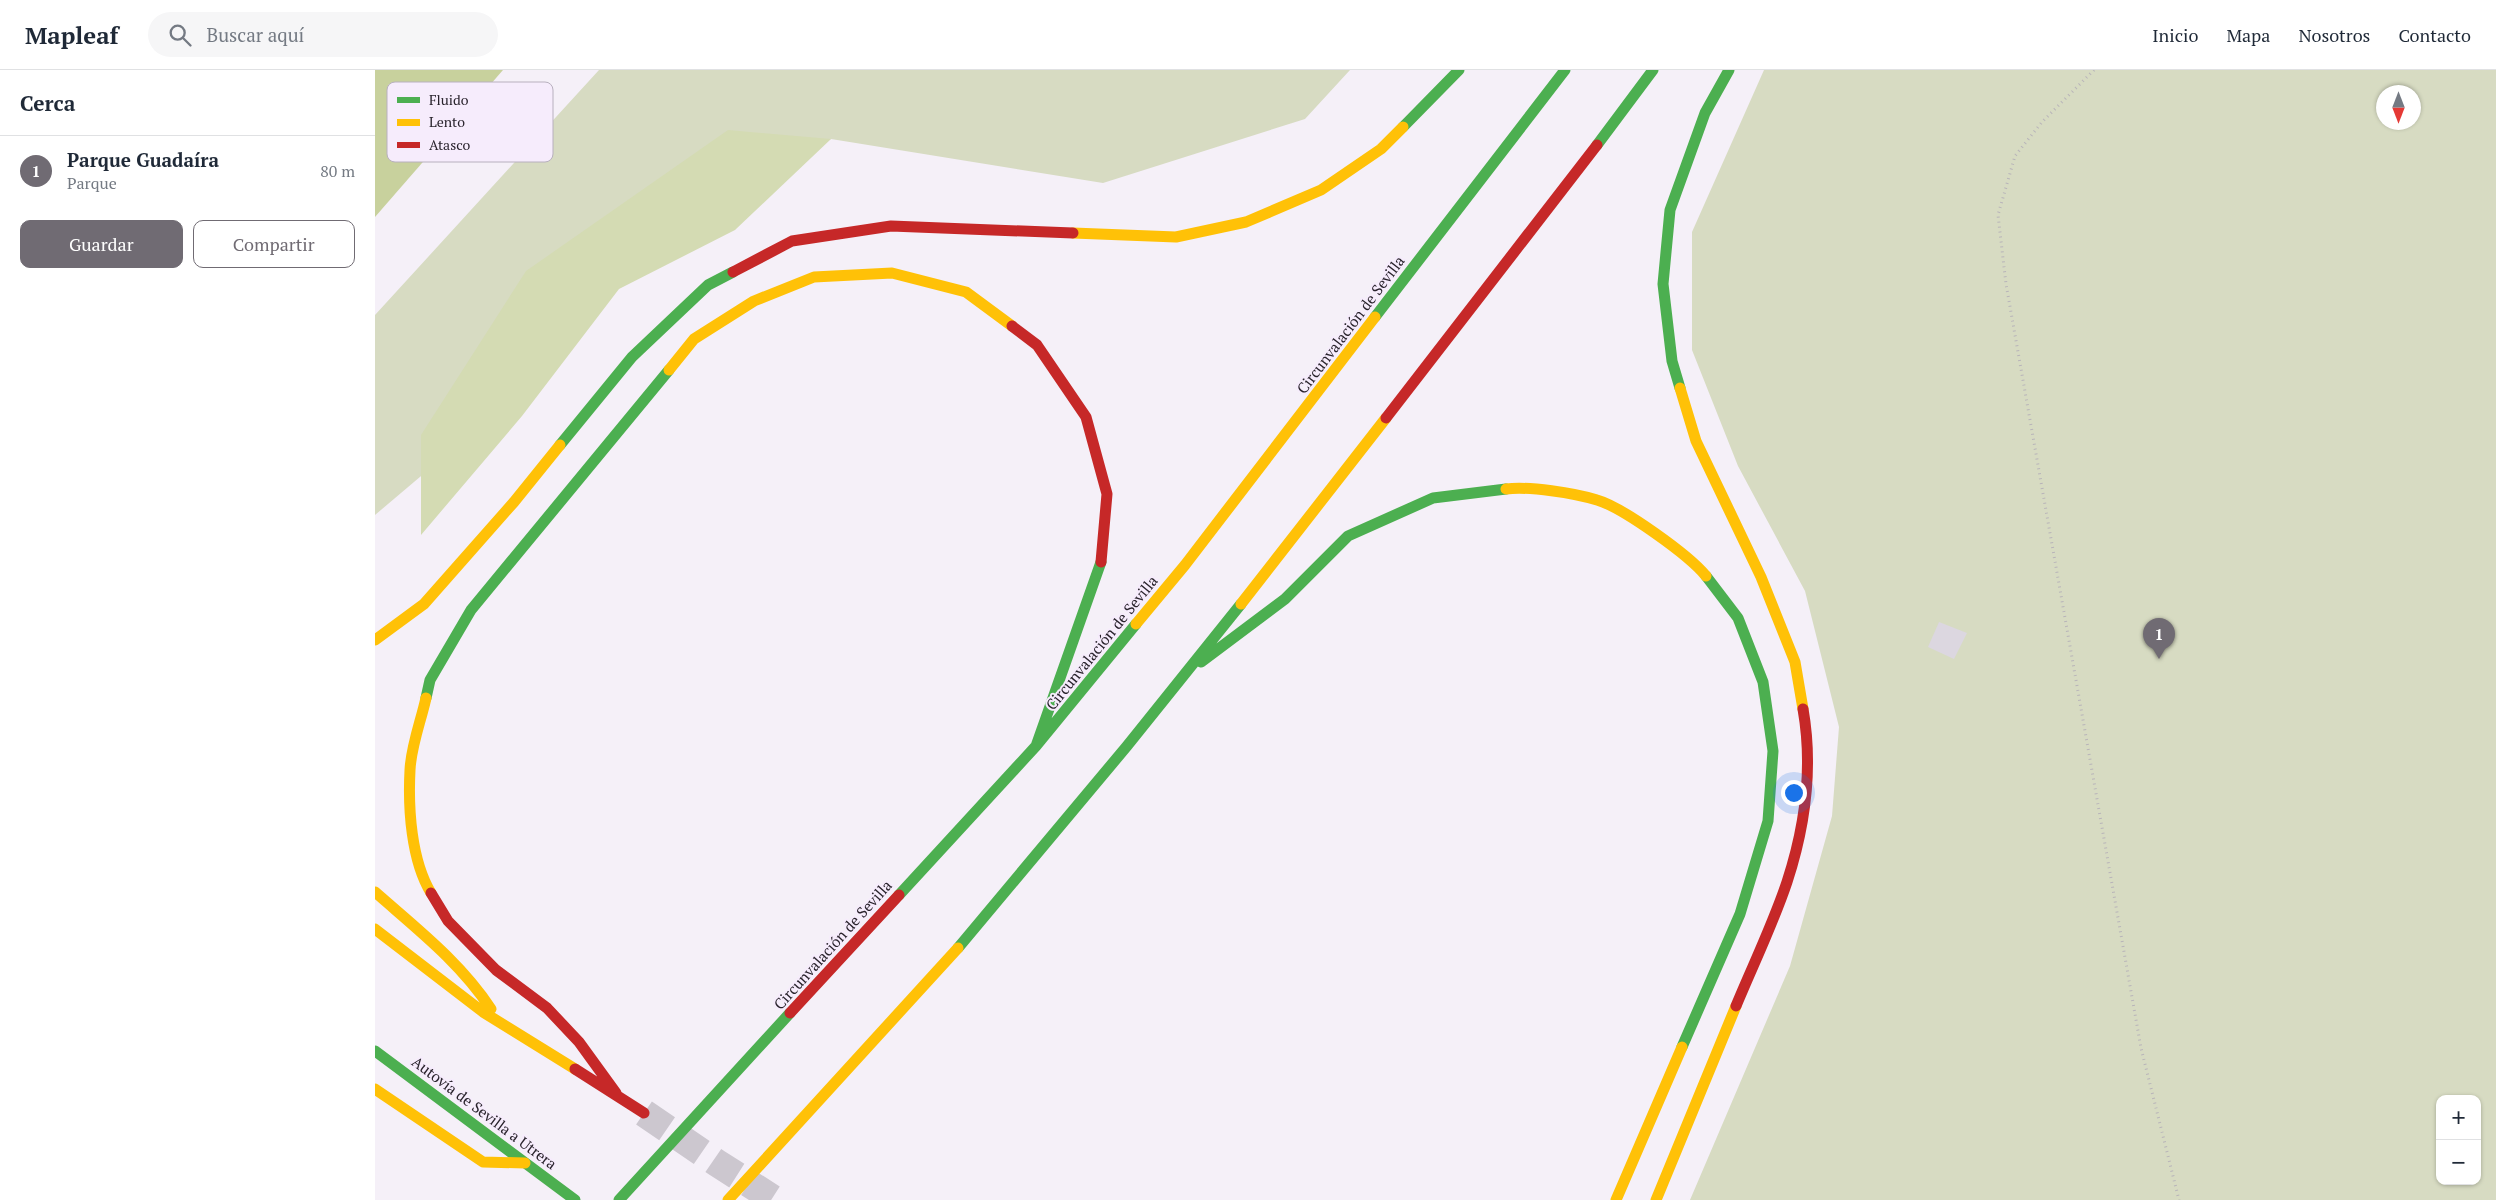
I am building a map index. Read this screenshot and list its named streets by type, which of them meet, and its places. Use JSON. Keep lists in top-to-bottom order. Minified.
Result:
{"streets":{"main road":["Circunvalación de Sevilla","Autovía de Sevilla a Utrera"]},"legend":["Fluido","Lento","Atasco"],"north":"bottom","page":{"header":"Mapleaf","search":"Buscar aquí","nav":["Inicio","Mapa","Nosotros","Contacto"],"heading":"Cerca","list":[{"mark":"1","name":"Parque Guadaíra","note":"Parque","value":"80 m"}],"buttons":["Guardar","Compartir"],"pins":"1","map_buttons":["+","−"]}}
